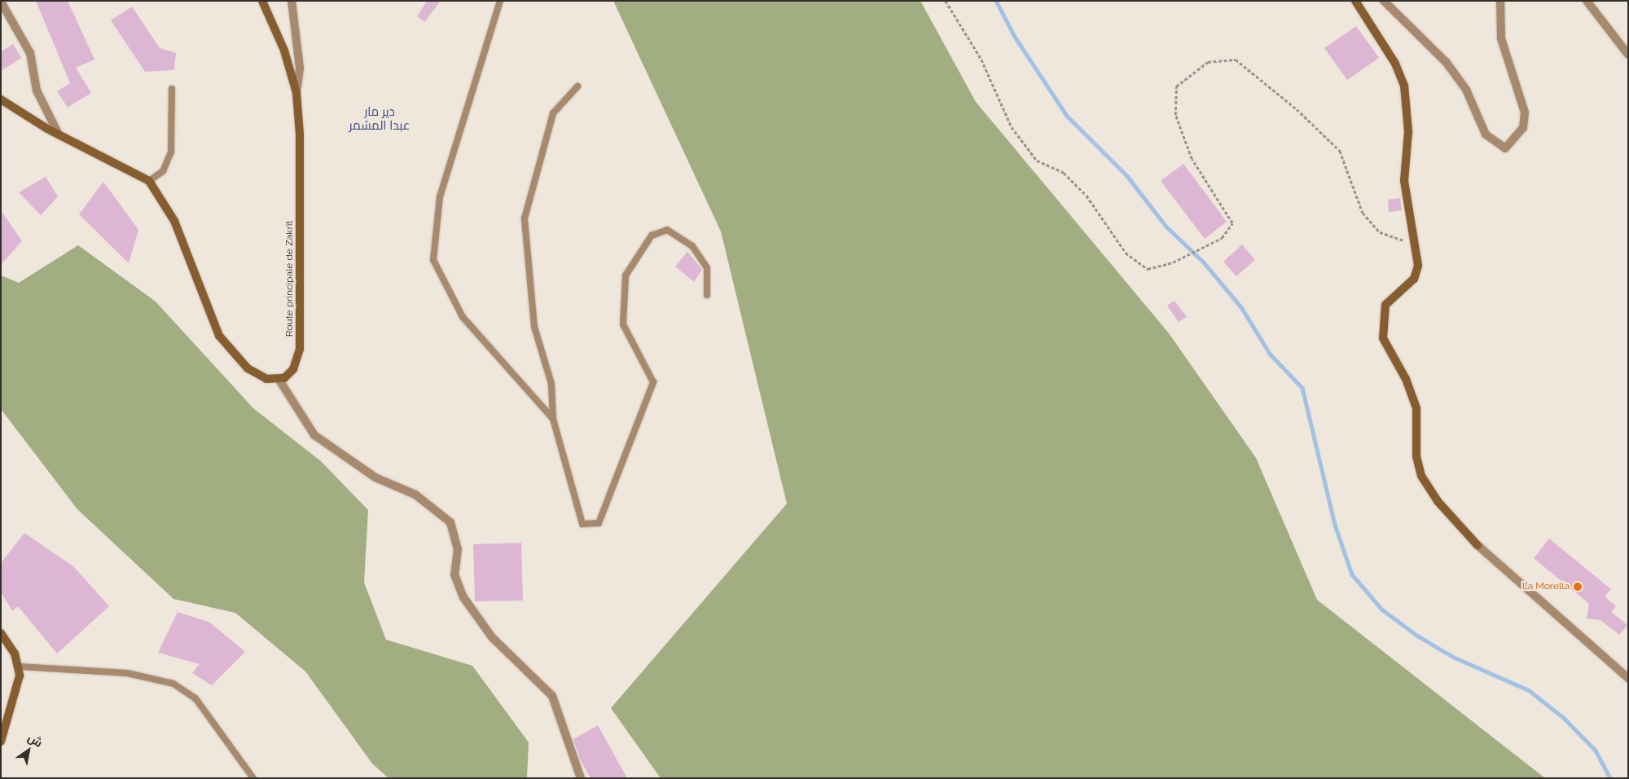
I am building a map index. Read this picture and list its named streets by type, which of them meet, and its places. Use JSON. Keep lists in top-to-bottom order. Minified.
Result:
{"streets":{"street":["Route principale de Zakrît"]},"districts":["دير مار عبدا المشمر"],"places":["La Morella"],"north":"top right"}
